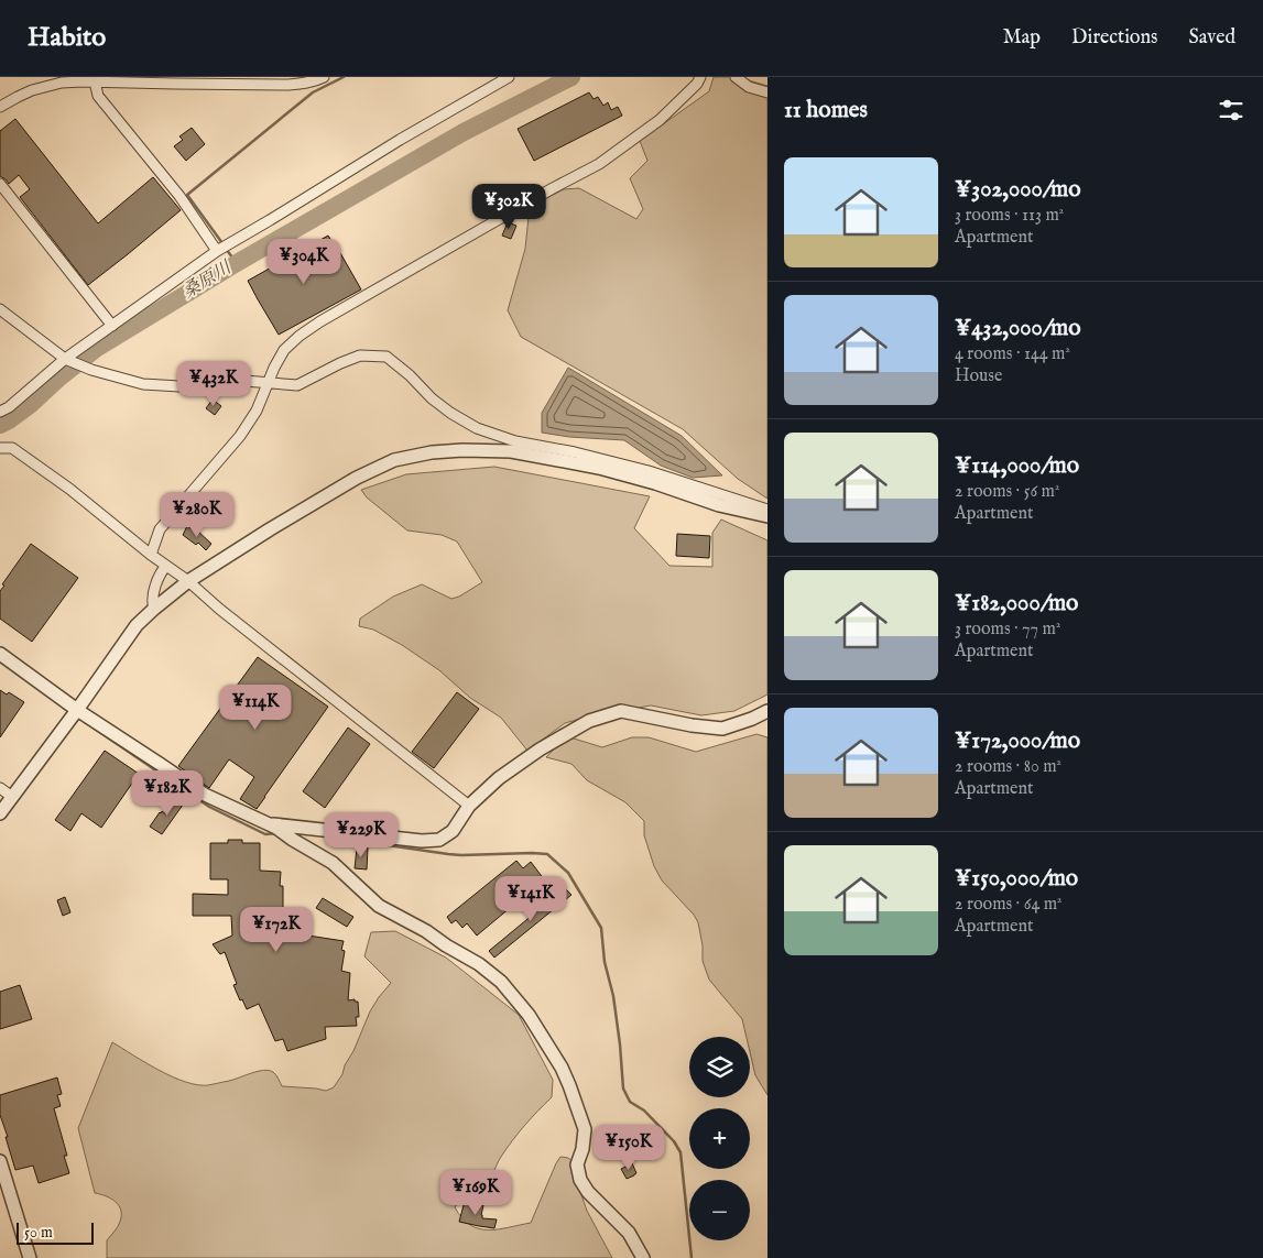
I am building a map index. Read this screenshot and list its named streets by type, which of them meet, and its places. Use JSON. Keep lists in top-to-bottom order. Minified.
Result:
{"water":["桑原川"],"scale_bar":"50 m","page":{"header":"Habito","nav":["Map","Directions","Saved"],"heading":"11 homes","list":[{"name":"¥302,000/mo","note":"3 rooms · 113 m² · Apartment"},{"name":"¥432,000/mo","note":"4 rooms · 144 m² · House"},{"name":"¥114,000/mo","note":"2 rooms · 56 m² · Apartment"},{"name":"¥182,000/mo","note":"3 rooms · 77 m² · Apartment"},{"name":"¥172,000/mo","note":"2 rooms · 80 m² · Apartment"},{"name":"¥150,000/mo","note":"2 rooms · 64 m² · Apartment"}],"price":["¥302K","¥304K","¥432K","¥280K","¥114K","¥182K","¥229K","¥141K","¥172K","¥150K","¥169K"],"map_buttons":["+","−"],"scale":"50 m"}}
